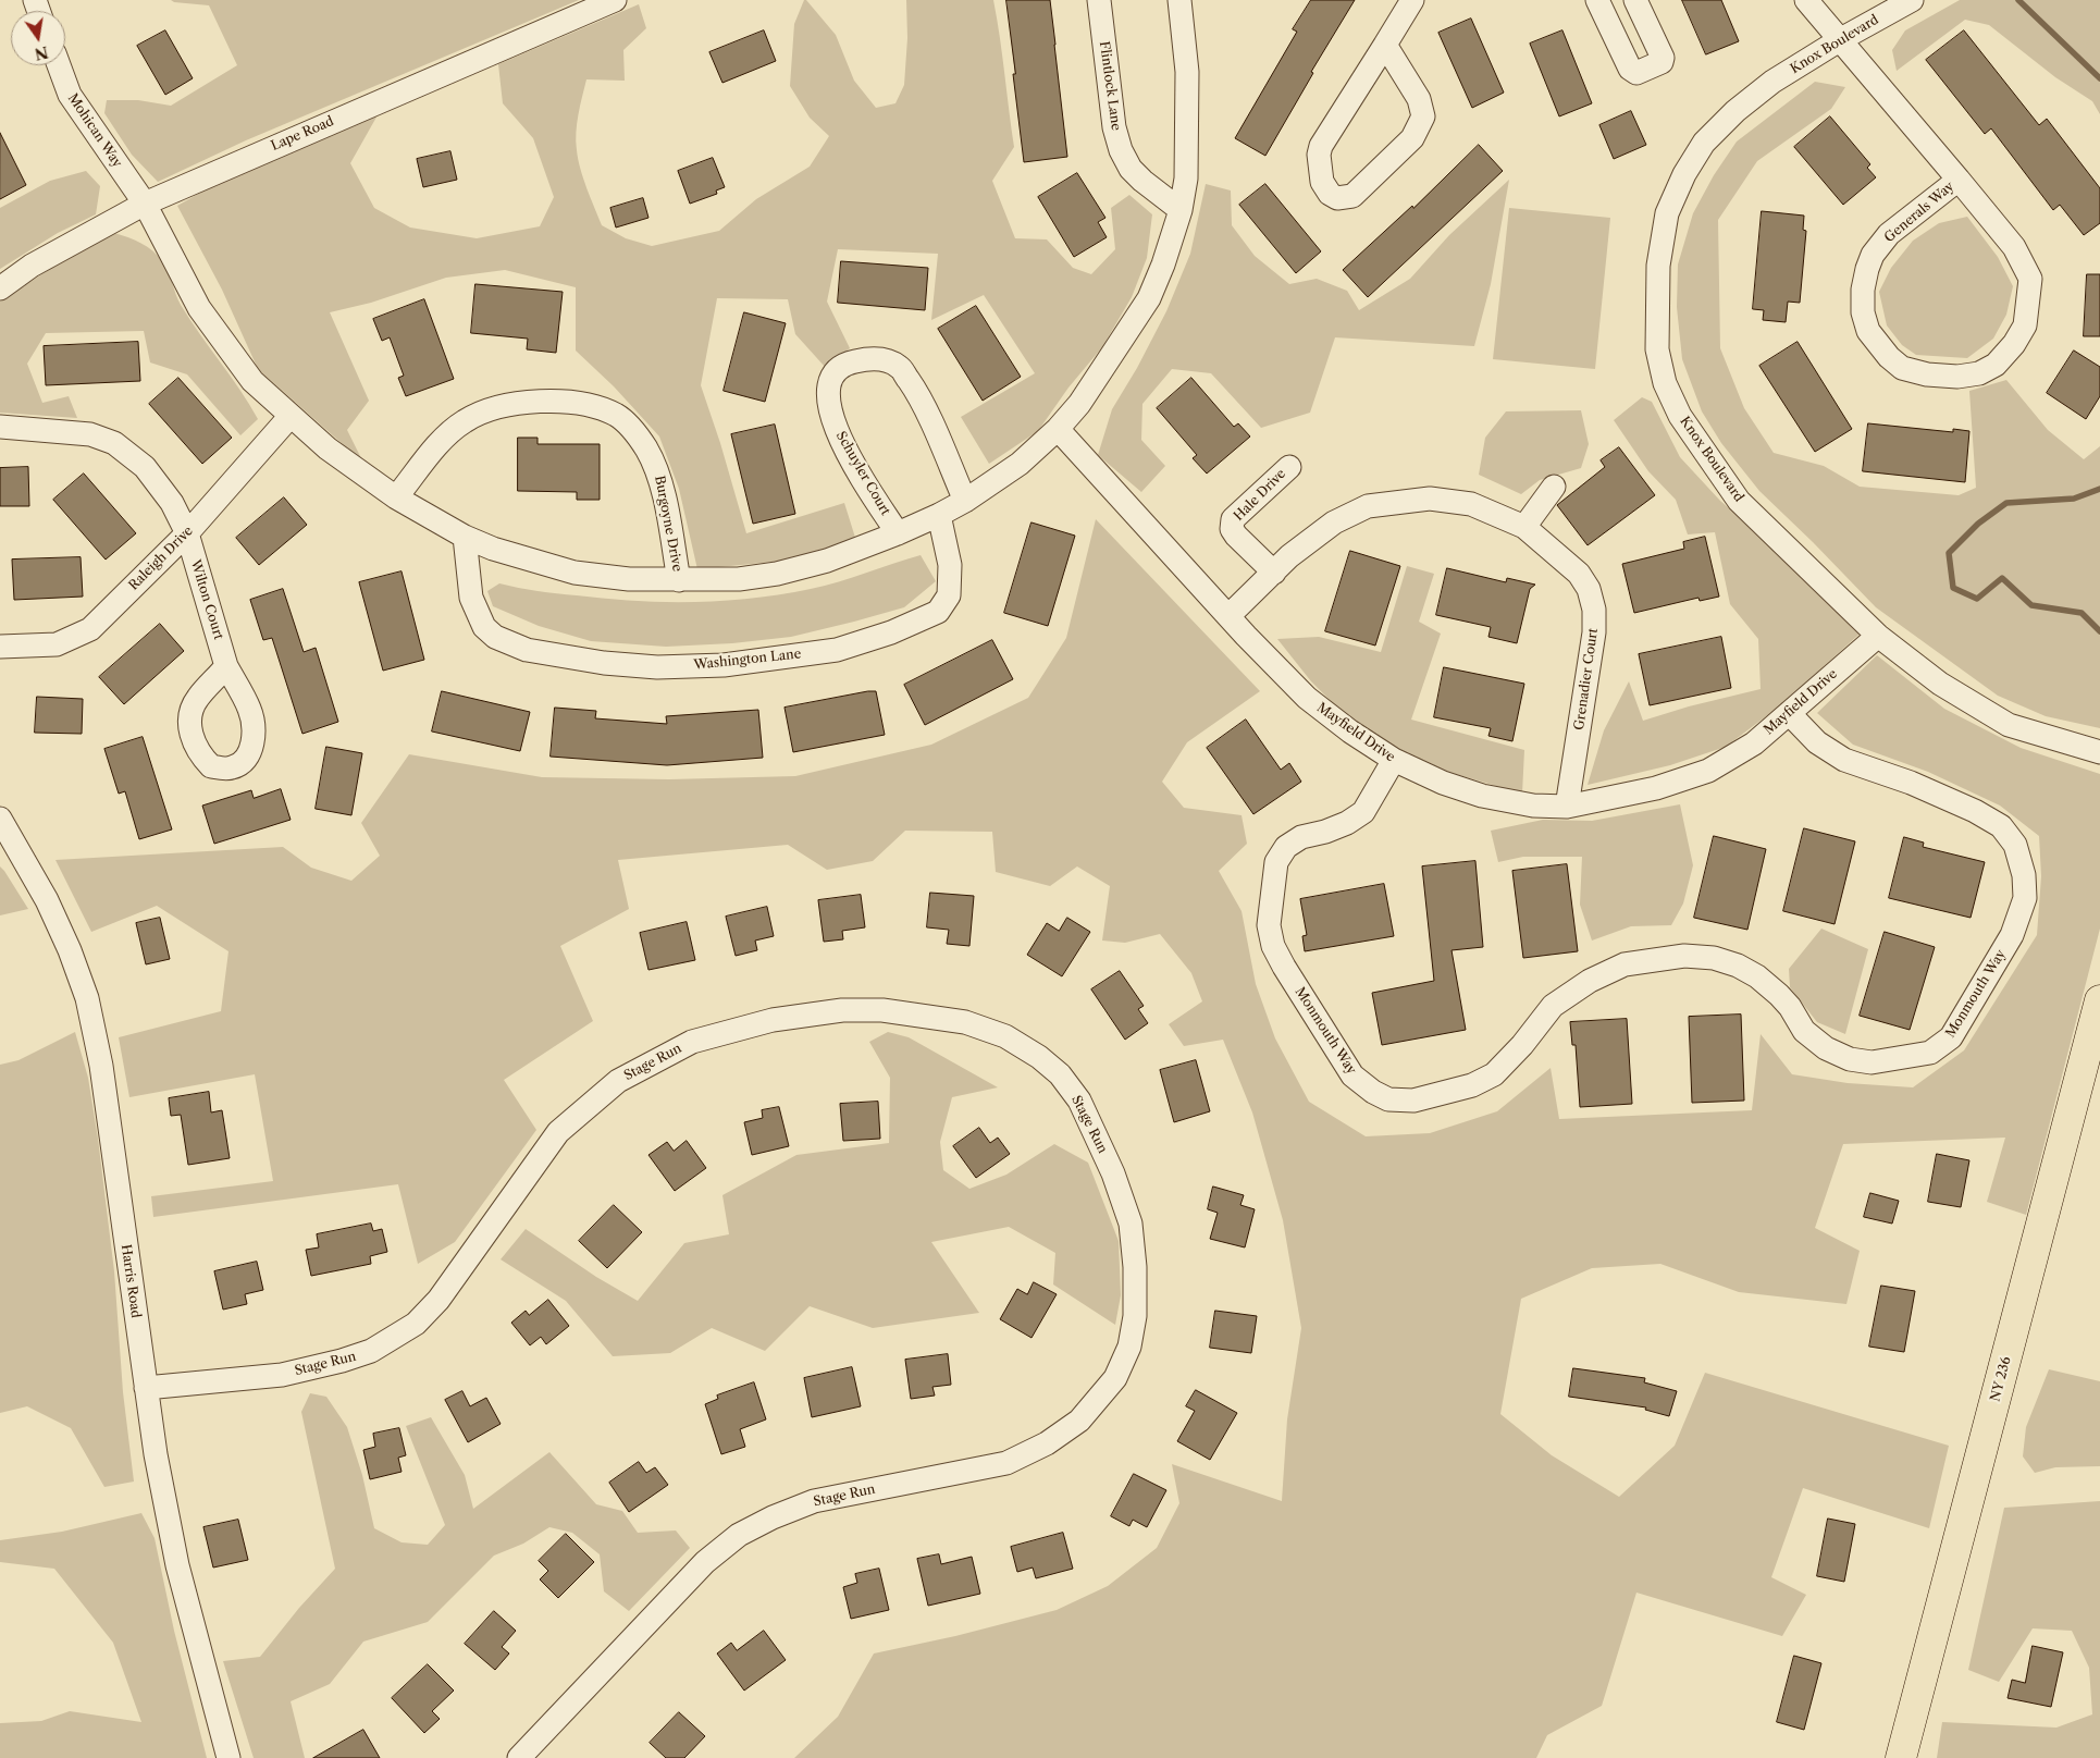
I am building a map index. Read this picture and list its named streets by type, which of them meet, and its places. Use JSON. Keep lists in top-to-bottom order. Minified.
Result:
{"streets":{"main road":["NY 236"],"street":["Knox Boulevard","Flintlock Lane","Mohican Way","Lape Road","Generals Way","Schuyler Court","Hale Drive","Burgoyne Drive","Raleigh Drive","Wilton Court","Washington Lane","Grenadier Court","Mayfield Drive","Monmouth Way","Stage Run","Harris Road"]},"crossings":[["Knox Boulevard","Generals Way"],["Knox Boulevard","Mayfield Drive"],["Flintlock Lane","Mohican Way"],["Mohican Way","Lape Road"],["Mohican Way","Schuyler Court"],["Mohican Way","Burgoyne Drive"],["Mohican Way","Raleigh Drive"],["Mohican Way","Washington Lane"],["Mohican Way","Mayfield Drive"],["Hale Drive","Grenadier Court"],["Raleigh Drive","Wilton Court"],["Grenadier Court","Mayfield Drive"],["Mayfield Drive","Monmouth Way"],["Stage Run","Harris Road"]],"north":"bottom"}
